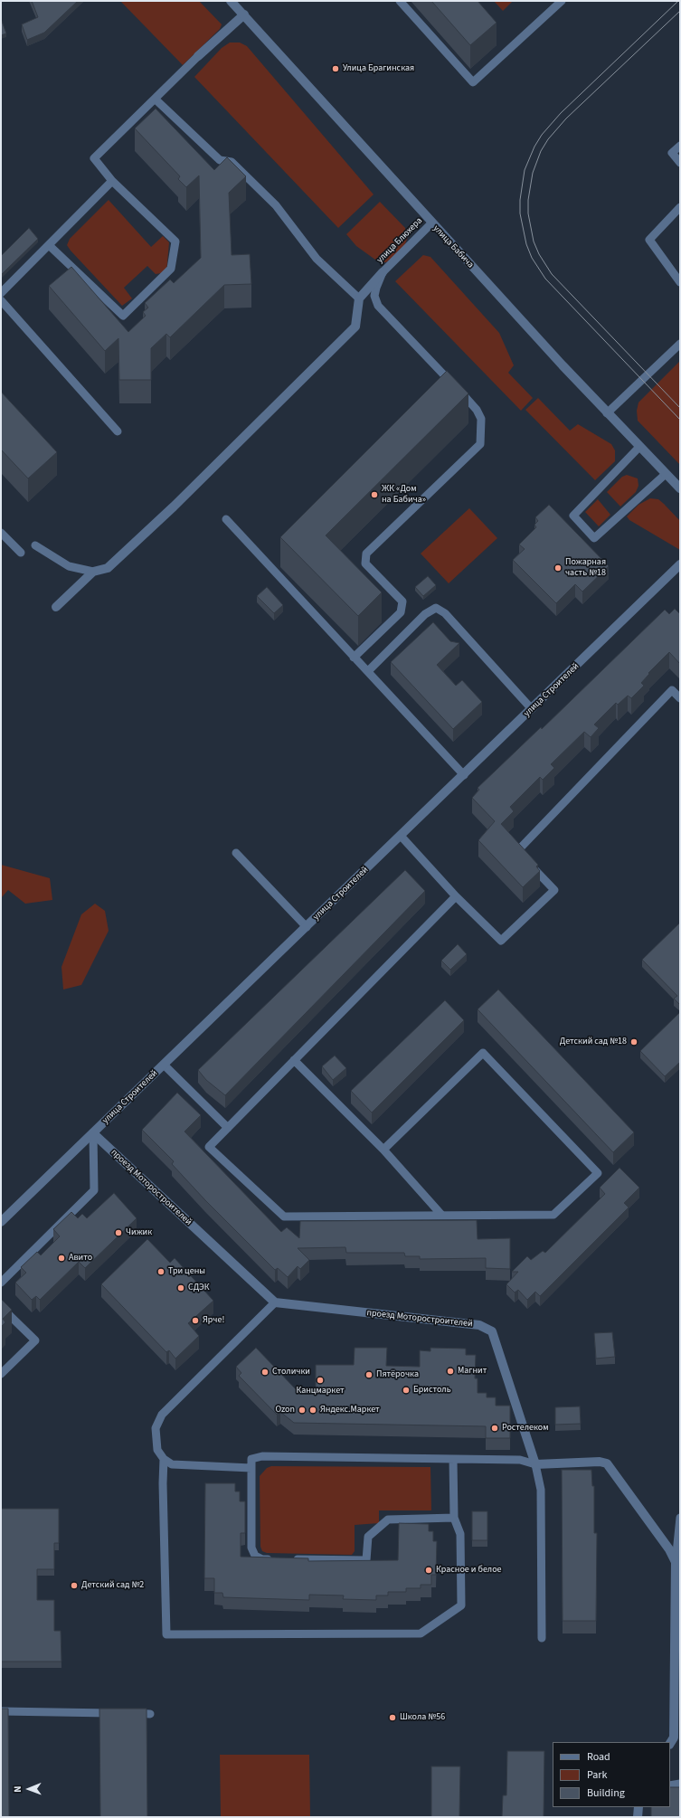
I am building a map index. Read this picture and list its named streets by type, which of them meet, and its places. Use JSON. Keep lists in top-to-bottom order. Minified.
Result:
{"streets":{"street":["улица Бабича","улица Строителей","проезд Моторостроителей"],"lane":["улица Блюхера"]},"crossings":[["улица Блюхера","улица Бабича"],["улица Строителей","проезд Моторостроителей"]],"places":["Улица Брагинская","ЖК «Дом на Бабича»","Пожарная часть №18","Детский сад №18","Чижик","Авито","Три цены","СДЭК","Ярче!","Магнит","Столички","Пятёрочка","Канцмаркет","Бристоль","Ozon","Яндекс.Маркет","Ростелеком","Красное и белое","Детский сад №2","Школа №56"],"legend":["Road","Park","Building"],"north":"left"}
